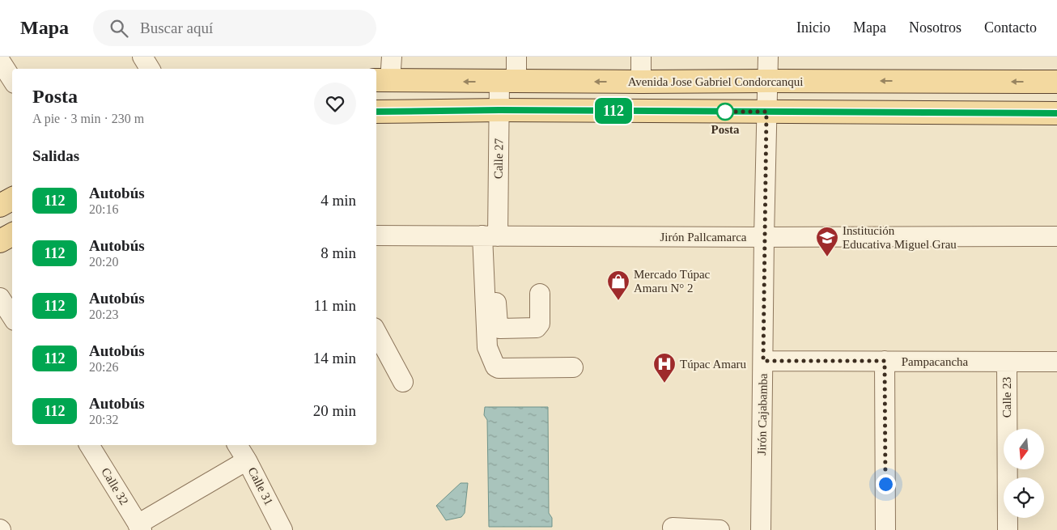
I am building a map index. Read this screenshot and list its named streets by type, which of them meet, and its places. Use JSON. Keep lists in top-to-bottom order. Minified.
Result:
{"streets":{"main road":["Avenida Jose Gabriel Condorcanqui"],"street":["Calle 27","Jirón Pallcamarca","Pampacancha","Calle 23","Jirón Cajabamba","Calle 32","Calle 31"]},"crossings":[["Avenida Jose Gabriel Condorcanqui","Calle 27"],["Avenida Jose Gabriel Condorcanqui","Jirón Cajabamba"],["Calle 27","Jirón Pallcamarca"],["Jirón Pallcamarca","Jirón Cajabamba"],["Pampacancha","Calle 23"],["Pampacancha","Jirón Cajabamba"]],"places":{"other":["Posta"],"school or university":["Institución Educativa Miguel Grau"],"shop":["Mercado Túpac Amaru N° 2"],"hospital":["Túpac Amaru"]},"lines":["bus line 112"],"north":"bottom","page":{"header":"Mapa","search":"Buscar aquí","nav":["Inicio","Mapa","Nosotros","Contacto"],"on_map":"112","heading":[["Posta","A pie · 3 min · 230 m"],"Salidas"],"list":[{"mark":"112","name":"Autobús","note":"20:16","value":"4 min"},{"mark":"112","name":"Autobús","note":"20:20","value":"8 min"},{"mark":"112","name":"Autobús","note":"20:23","value":"11 min"},{"mark":"112","name":"Autobús","note":"20:26","value":"14 min"},{"mark":"112","name":"Autobús","note":"20:32","value":"20 min"}]}}
